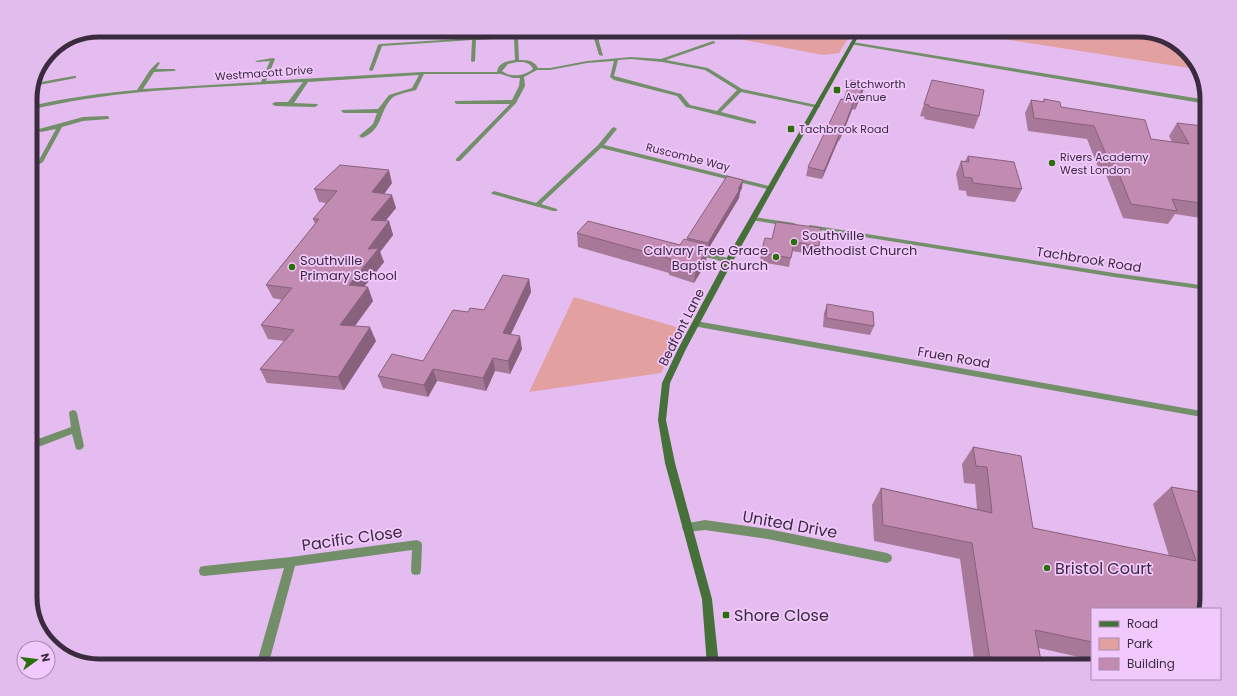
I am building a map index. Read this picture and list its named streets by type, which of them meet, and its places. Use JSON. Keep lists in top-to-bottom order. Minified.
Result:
{"streets":{"main road":["Bedfont Lane"],"street":["Westmacott Drive","Ruscombe Way","Tachbrook Road","Fruen Road","United Drive","Pacific Close"]},"crossings":[["Ruscombe Way","Bedfont Lane"],["Tachbrook Road","Bedfont Lane"],["Bedfont Lane","Fruen Road"],["Bedfont Lane","United Drive"]],"places":{"transit":["Letchworth Avenue","Tachbrook Road","Shore Close"],"other":["Rivers Academy West London","Southville Methodist Church","Calvary Free Grace Baptist Church","Southville Primary School","Bristol Court"]},"legend":["Road","Park","Building"],"north":"right"}
